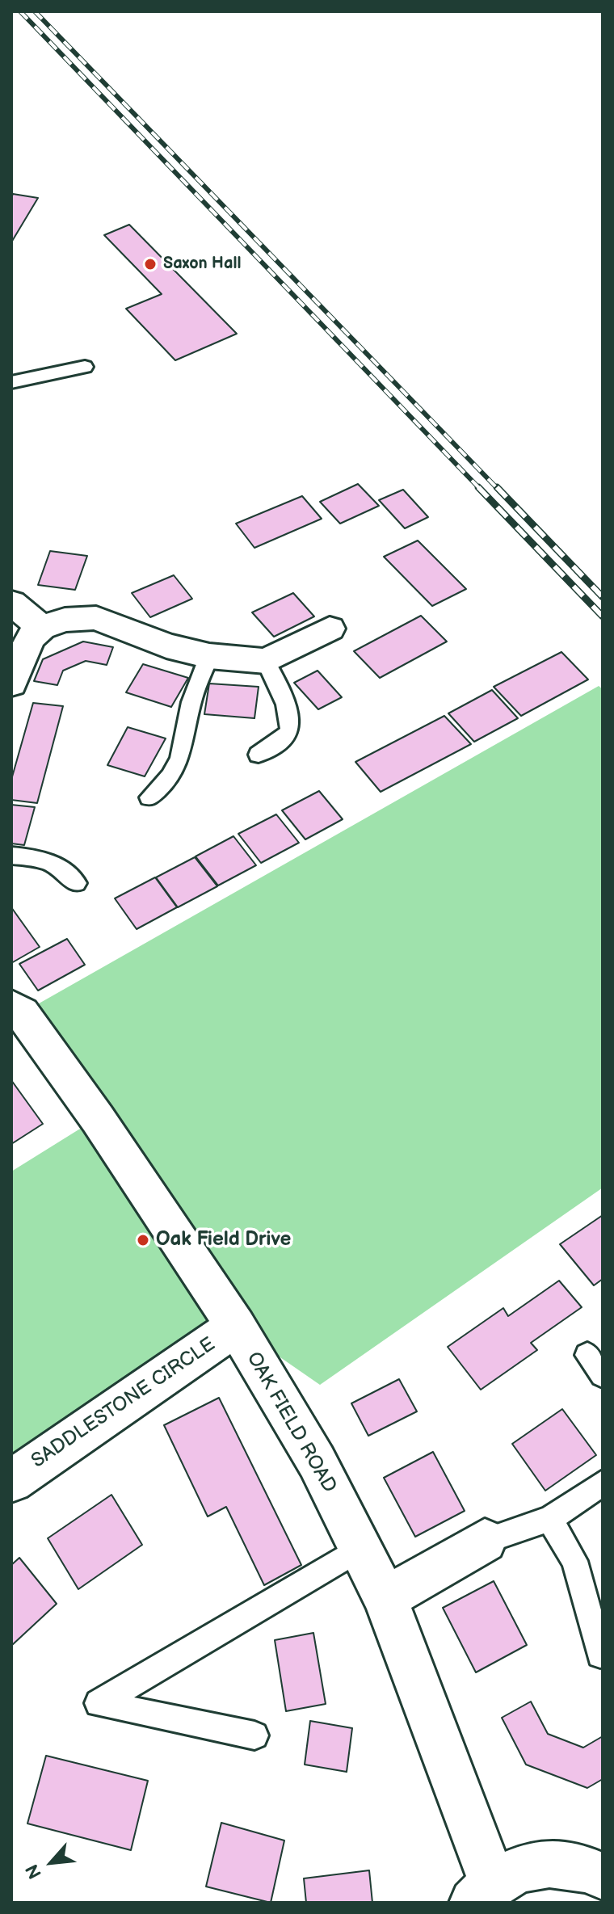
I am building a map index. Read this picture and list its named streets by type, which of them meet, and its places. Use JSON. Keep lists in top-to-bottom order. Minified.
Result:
{"streets":{"street":["SADDLESTONE CIRCLE","OAK FIELD ROAD"]},"crossings":[["SADDLESTONE CIRCLE","OAK FIELD ROAD"]],"places":["Saxon Hall","Oak Field Drive"],"north":"bottom left"}
